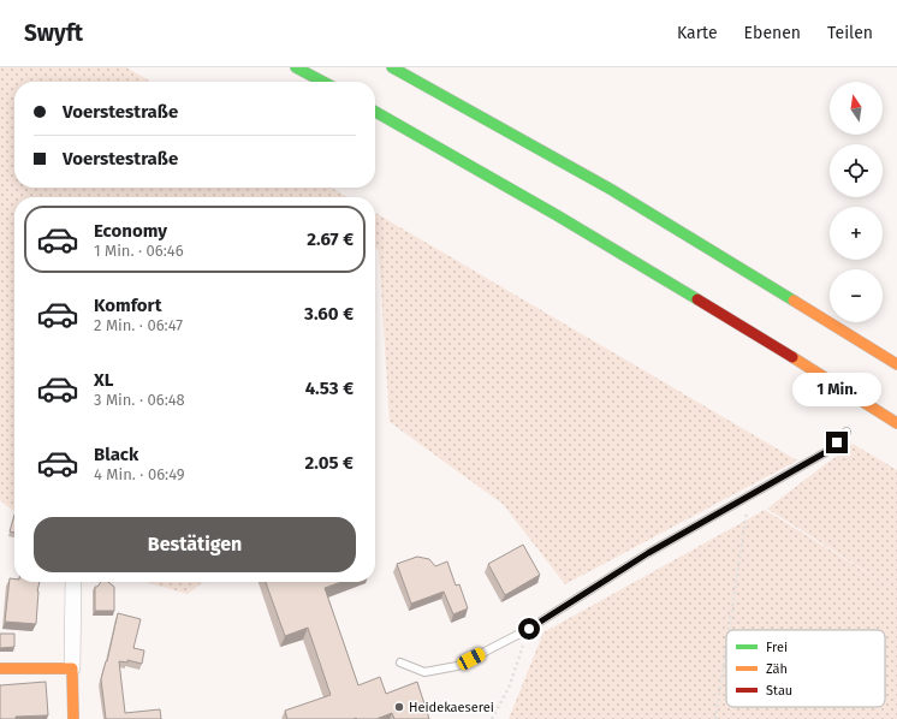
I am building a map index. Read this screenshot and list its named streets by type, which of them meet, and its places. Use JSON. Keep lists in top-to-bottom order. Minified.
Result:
{"places":["Heidekaeserei"],"legend":["Frei","Zäh","Stau"],"north":"top","page":{"header":"Swyft","nav":["Karte","Ebenen","Teilen"],"map_buttons":["+","−"],"banner":["Voerstestraße","Voerstestraße"],"list":[{"name":"Economy","note":"1 Min. · 06:46","value":"2.67 €"},{"name":"Komfort","note":"2 Min. · 06:47","value":"3.60 €"},{"name":"XL","note":"3 Min. · 06:48","value":"4.53 €"},{"name":"Black","note":"4 Min. · 06:49","value":"2.05 €"}],"bubble":"1 Min.","buttons":"Bestätigen"}}
